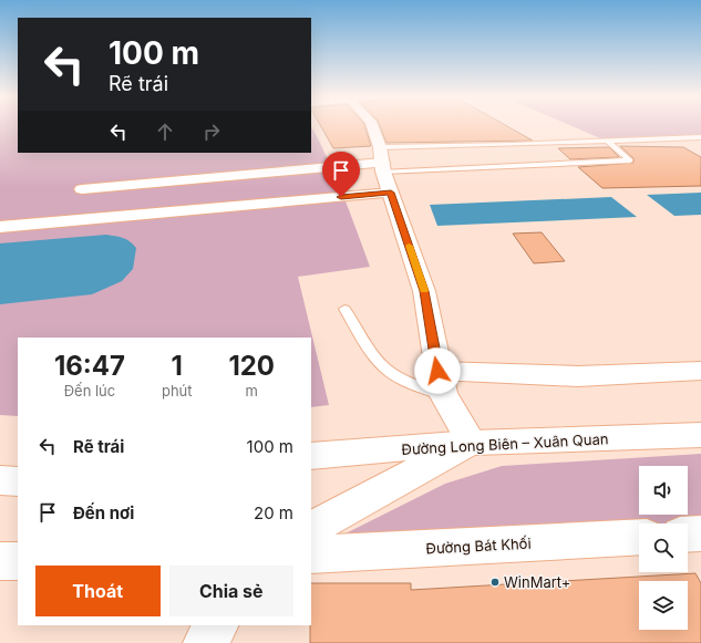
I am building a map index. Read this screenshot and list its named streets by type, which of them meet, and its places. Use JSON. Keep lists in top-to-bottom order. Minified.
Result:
{"streets":{"street":["Đường Long Biên – Xuân Quan","Đường Bát Khối"]},"places":["WinMart+"],"page":{"turn":["100 m","Rẽ trái"],"eta":["16:47","Đến lúc","1","phút","120","m"],"list":[{"name":"Rẽ trái","value":"100 m"},{"name":"Đến nơi","value":"20 m"}],"buttons":["Thoát","Chia sẻ"]}}
